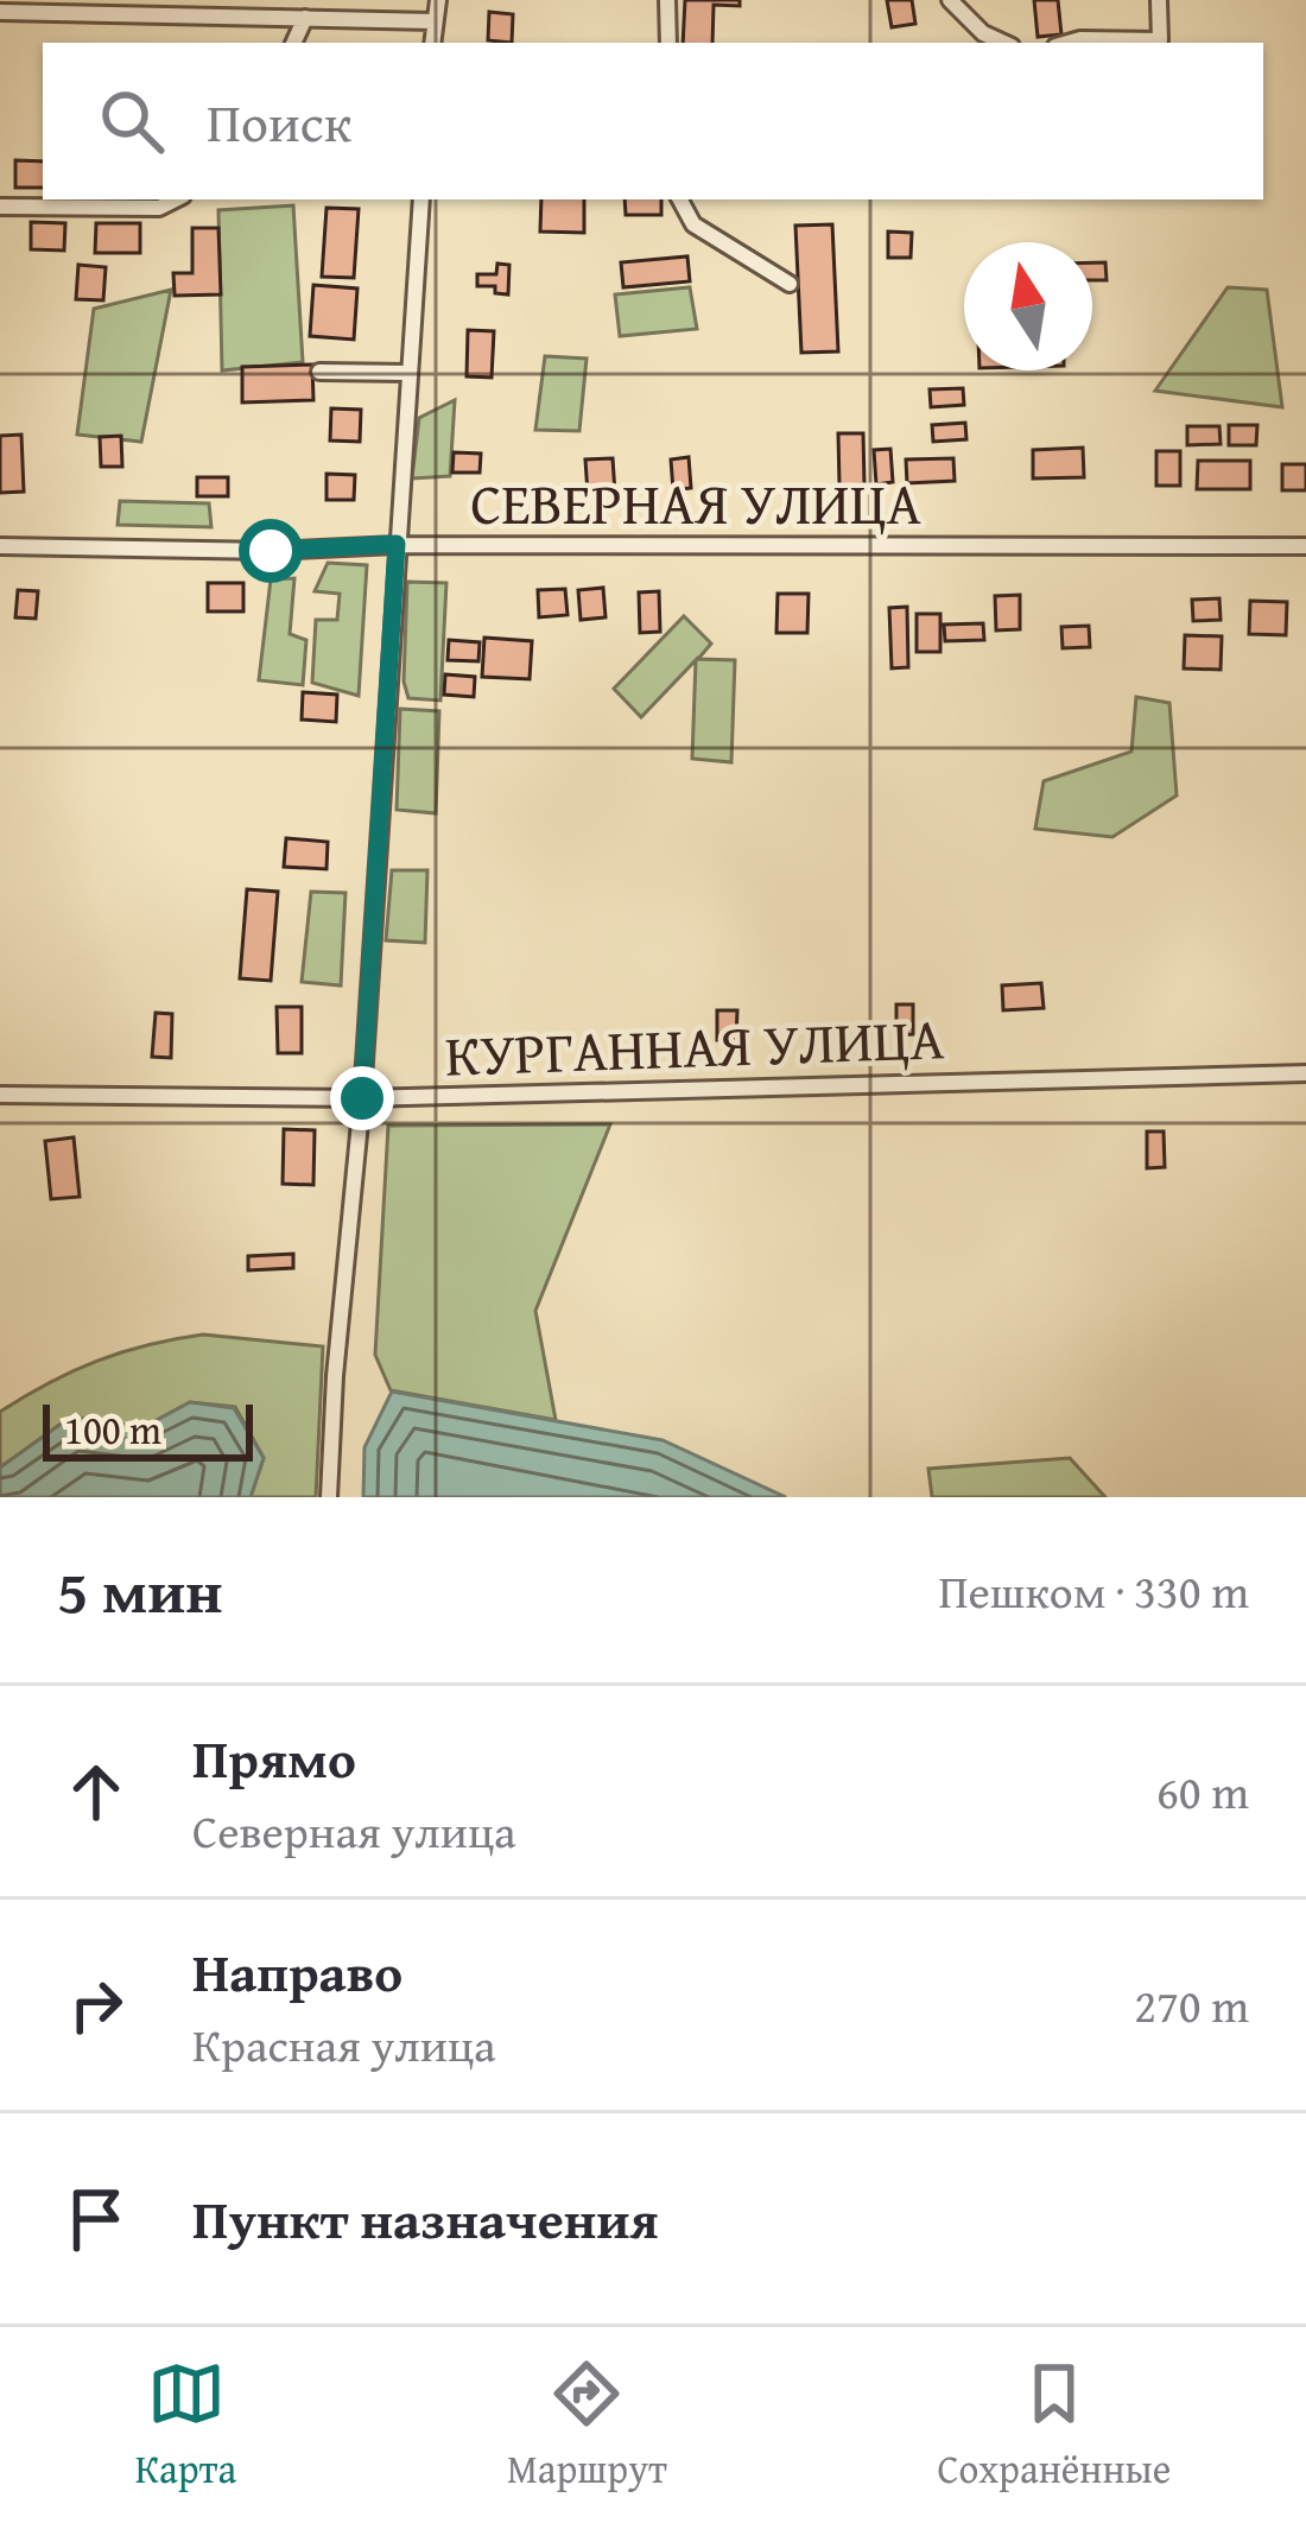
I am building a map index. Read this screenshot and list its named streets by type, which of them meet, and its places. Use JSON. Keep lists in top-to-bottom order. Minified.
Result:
{"streets":{"street":["СЕВЕРНАЯ УЛИЦА","КУРГАННАЯ УЛИЦА"]},"scale_bar":"100 m","north":"top","page":{"search":"Поиск","scale":"100 m","heading":["5 мин","Пешком · 330 m"],"list":[["Прямо","Северная улица","60 m"],["Направо","Красная улица","270 m"],"Пункт назначения"],"nav":["Карта","Маршрут","Сохранённые"]}}
